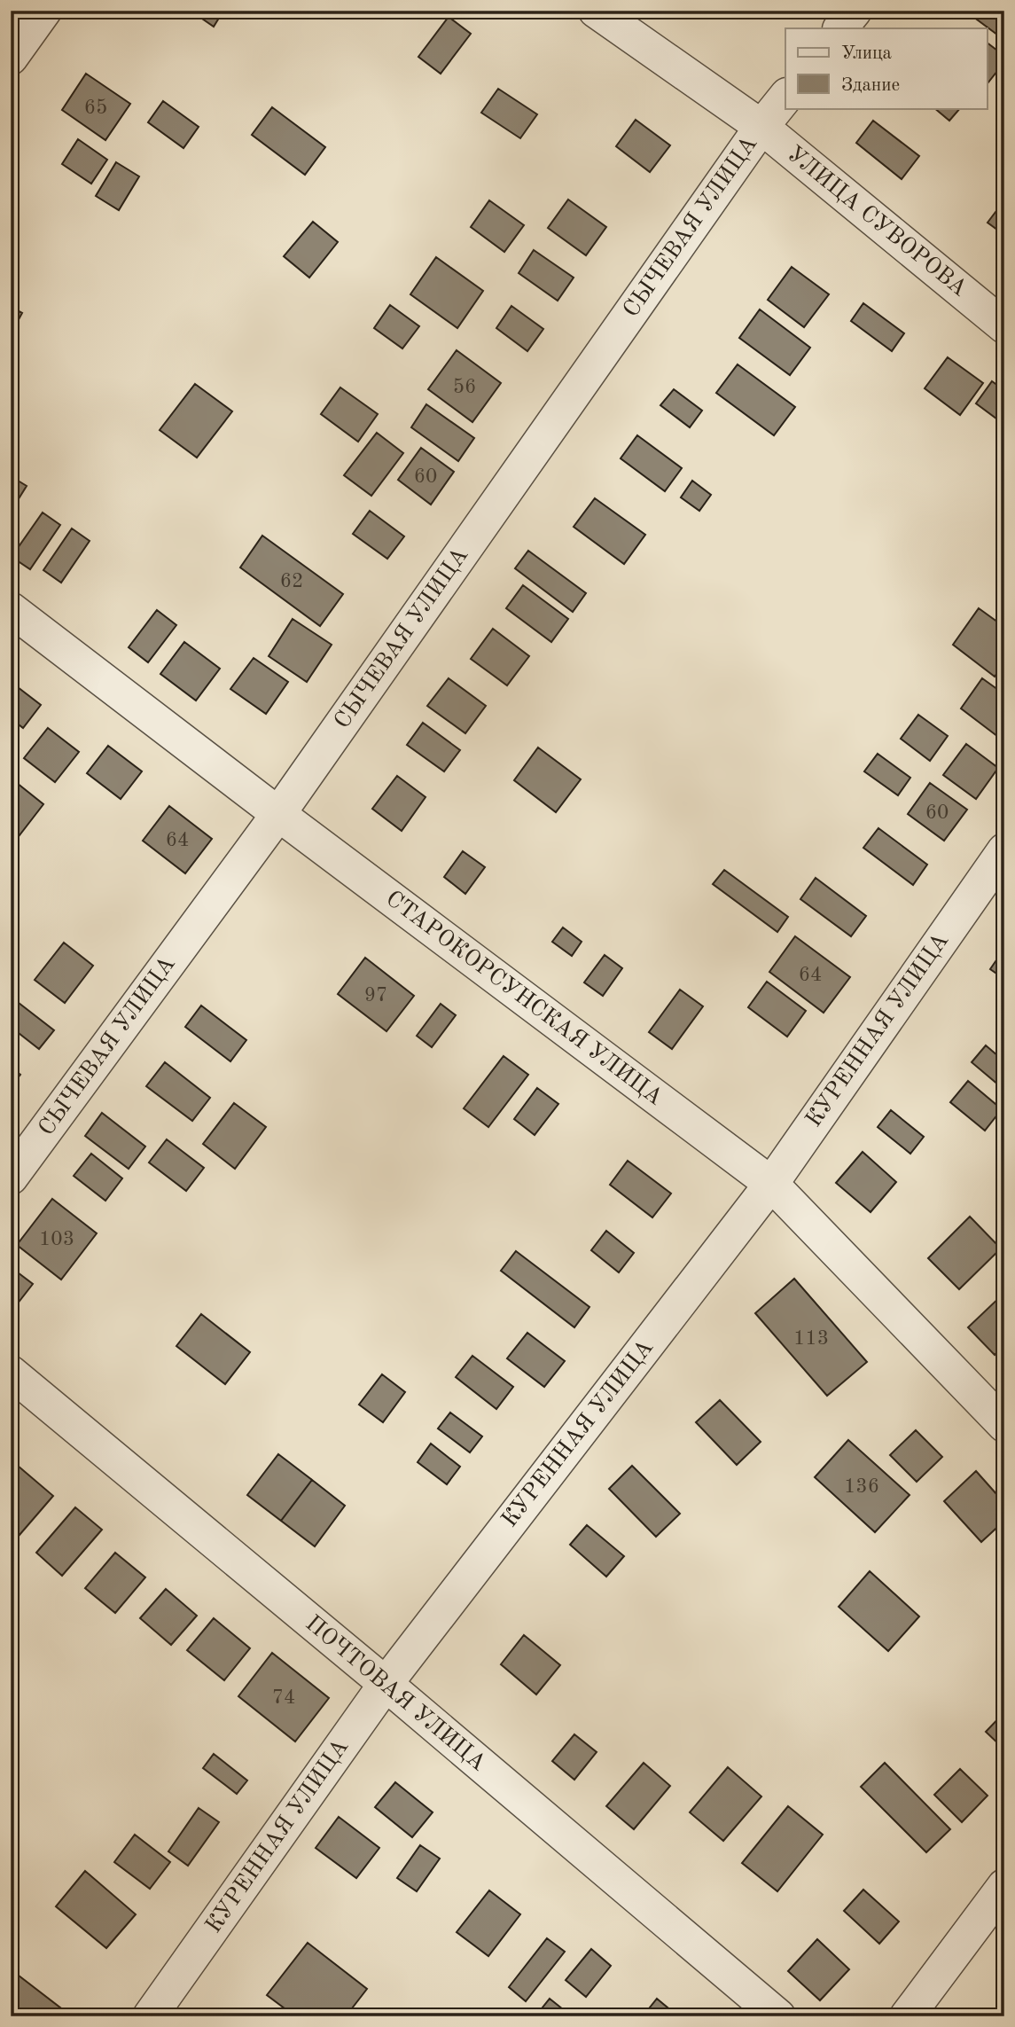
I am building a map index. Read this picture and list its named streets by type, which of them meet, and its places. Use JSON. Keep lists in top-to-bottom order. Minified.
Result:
{"streets":{"street":["УЛИЦА СУВОРОВА","СЫЧЕВАЯ УЛИЦА","СТАРОКОРСУНСКАЯ УЛИЦА","КУРЕННАЯ УЛИЦА","ПОЧТОВАЯ УЛИЦА"]},"crossings":[["УЛИЦА СУВОРОВА","СЫЧЕВАЯ УЛИЦА"],["СЫЧЕВАЯ УЛИЦА","СТАРОКОРСУНСКАЯ УЛИЦА"],["СТАРОКОРСУНСКАЯ УЛИЦА","КУРЕННАЯ УЛИЦА"],["КУРЕННАЯ УЛИЦА","ПОЧТОВАЯ УЛИЦА"]],"house_numbers":["65","56","60","62","60","64","64","97","103","113","136","74"],"legend":["Улица","Здание"]}
